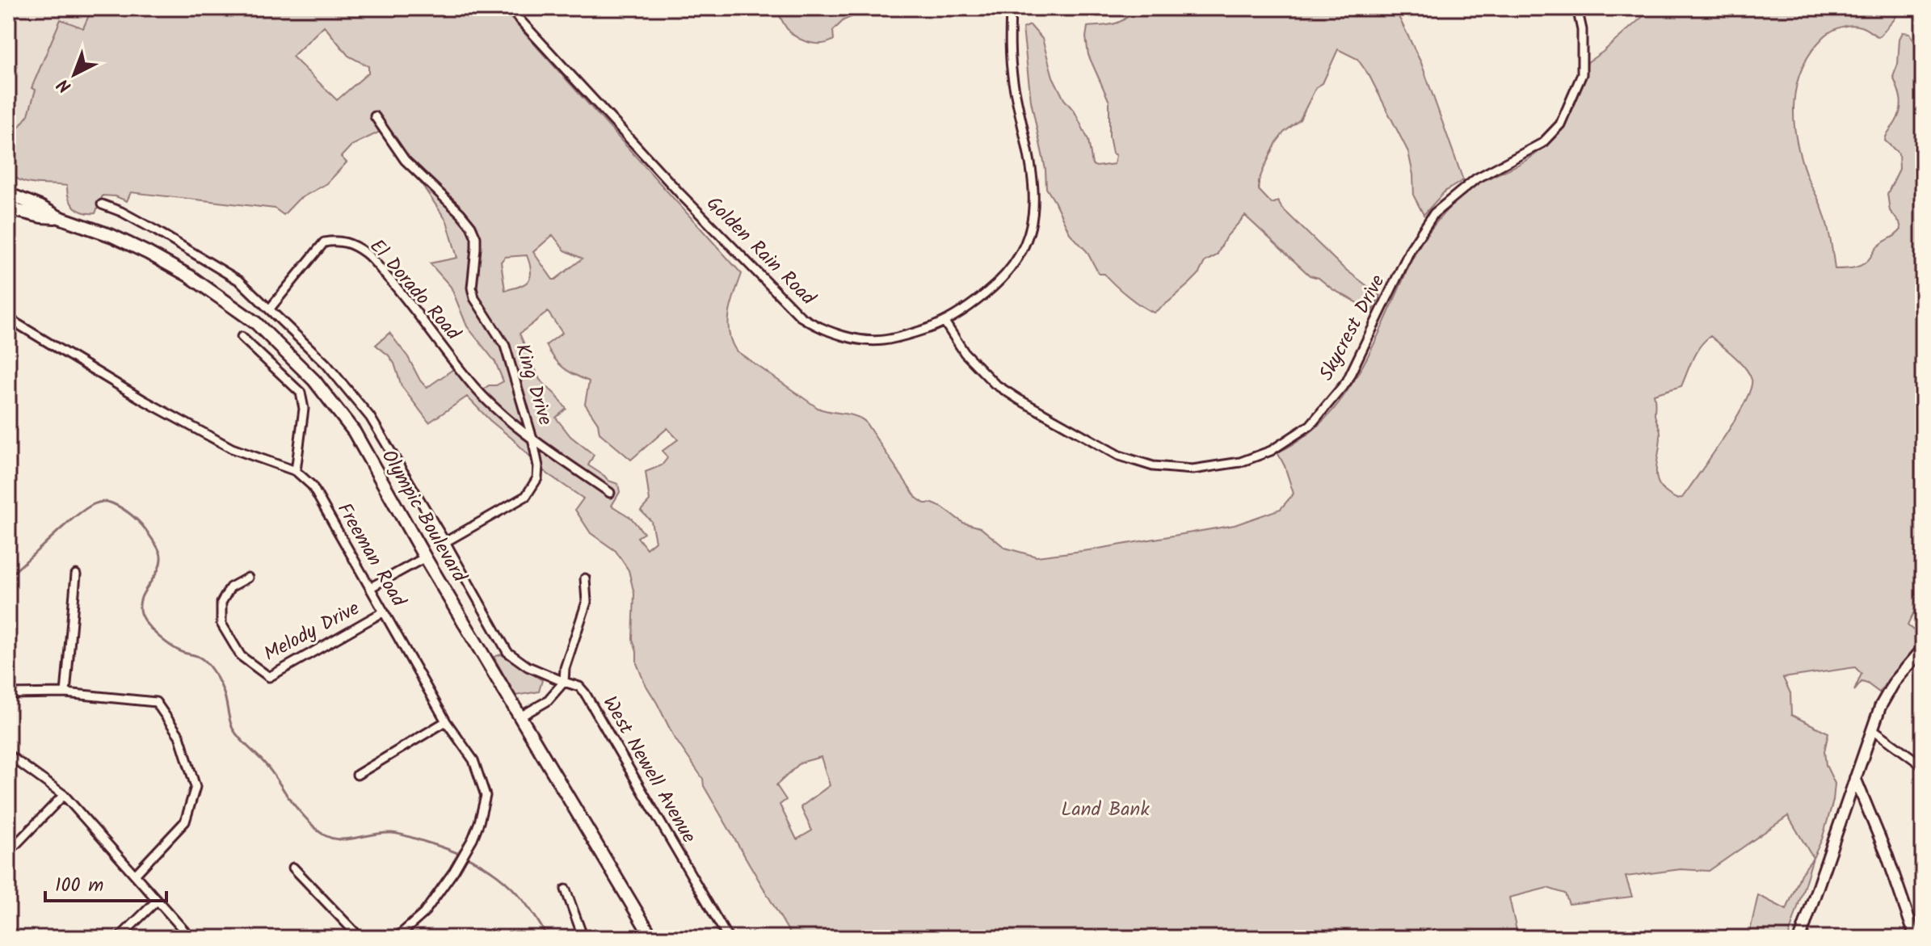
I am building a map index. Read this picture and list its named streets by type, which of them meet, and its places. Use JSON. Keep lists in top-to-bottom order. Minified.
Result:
{"streets":{"main road":["Olympic Boulevard"],"street":["Golden Rain Road","El Dorado Road","Skycrest Drive","King Drive","Freeman Road","Melody Drive","West Newell Avenue"]},"crossings":[["Golden Rain Road","Skycrest Drive"],["El Dorado Road","King Drive"],["El Dorado Road","West Newell Avenue"],["King Drive","West Newell Avenue"],["Freeman Road","Melody Drive"]],"parks":["Land Bank"],"scale_bar":"100 m","north":"bottom left"}
